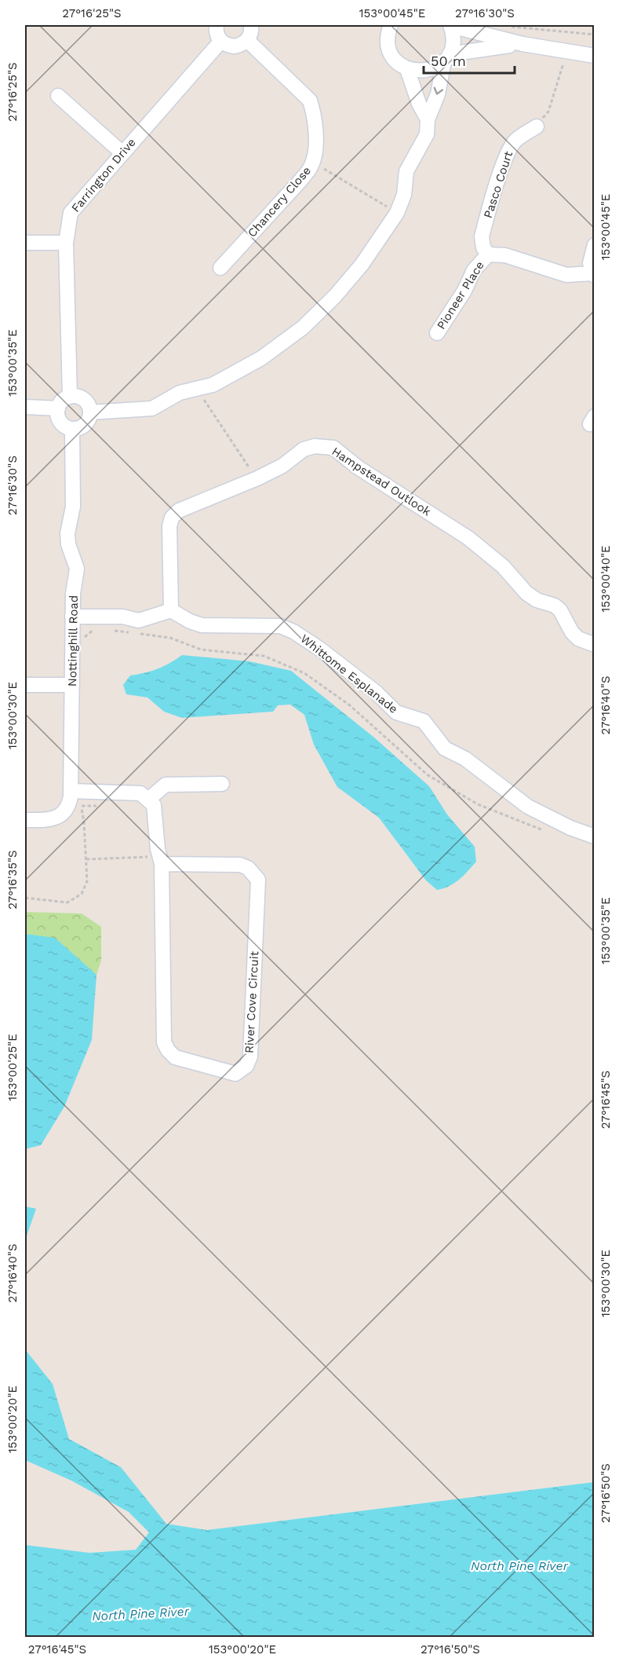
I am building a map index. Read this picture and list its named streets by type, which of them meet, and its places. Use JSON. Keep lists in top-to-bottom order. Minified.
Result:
{"streets":{"street":["Farrington Drive","Pasco Court","Chancery Close","Pioneer Place","Hampstead Outlook","Nottinghill Road","Whittome Esplanade","River Cove Circuit"]},"crossings":[["Farrington Drive","Nottinghill Road"],["Pasco Court","Pioneer Place"],["Hampstead Outlook","Whittome Esplanade"]],"water":["North Pine River"],"scale_bar":"50 m","coordinates":["27°16'25\"S","153°00'45\"E","27°16'30\"S","153°00'35\"E","153°00'40\"E","27°16'40\"S","153°00'30\"E","27°16'35\"S","153°00'25\"E","27°16'45\"S","153°00'20\"E","27°16'50\"S"]}
